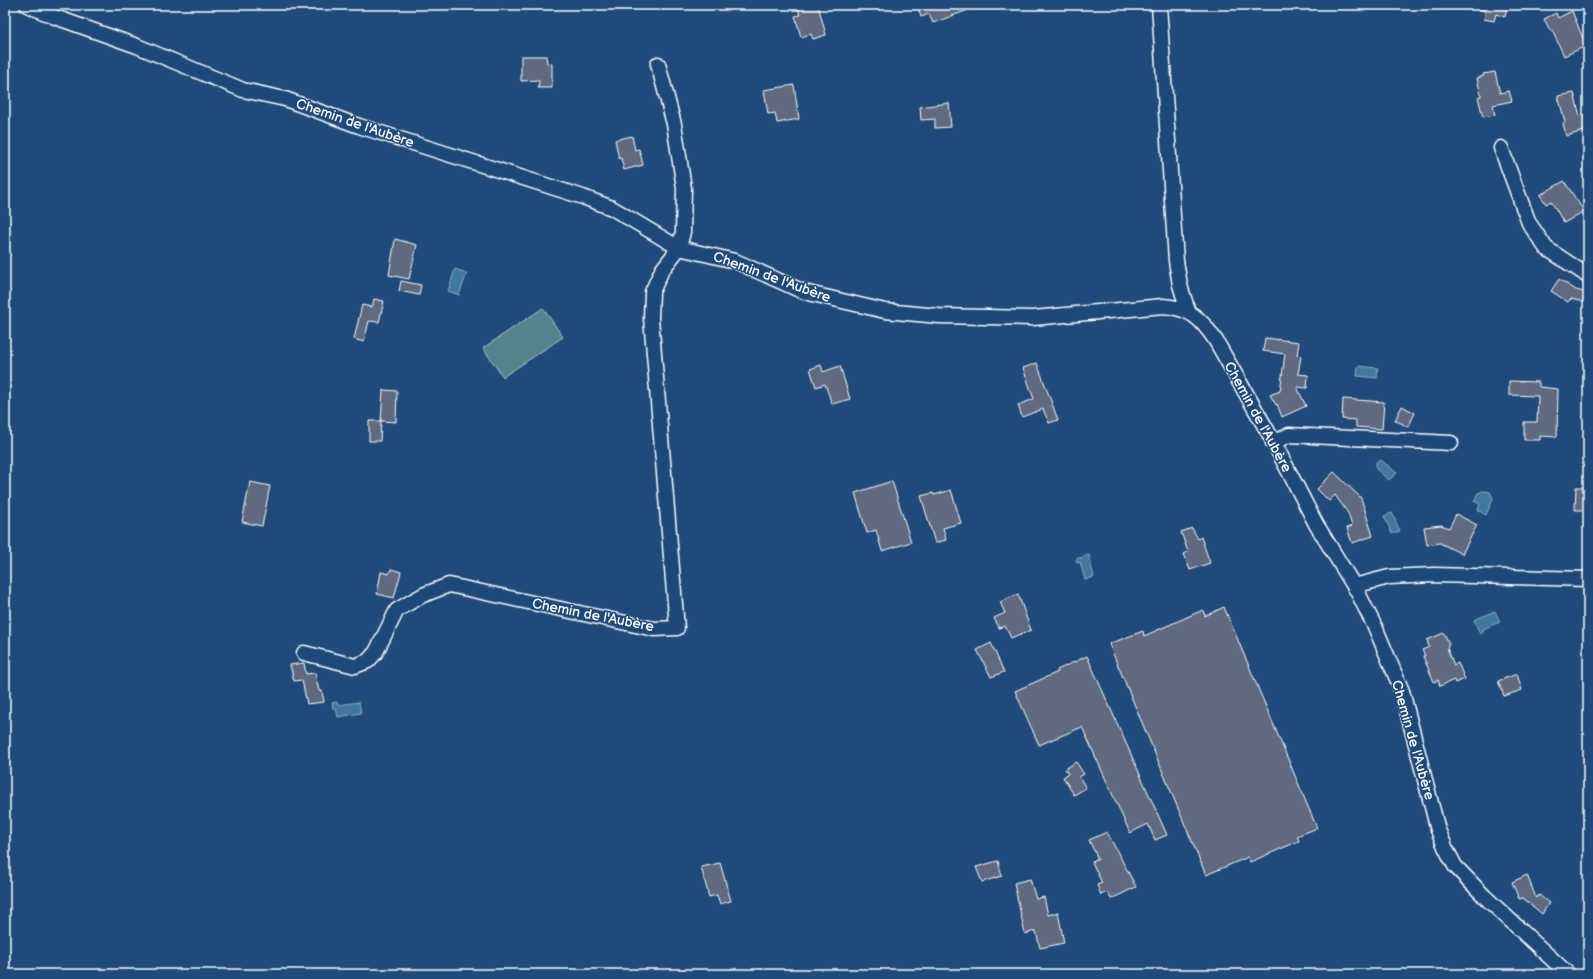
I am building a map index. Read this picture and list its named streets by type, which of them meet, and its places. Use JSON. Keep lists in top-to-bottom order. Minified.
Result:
{"streets":{"street":["Chemin de l'Aubère"]}}
